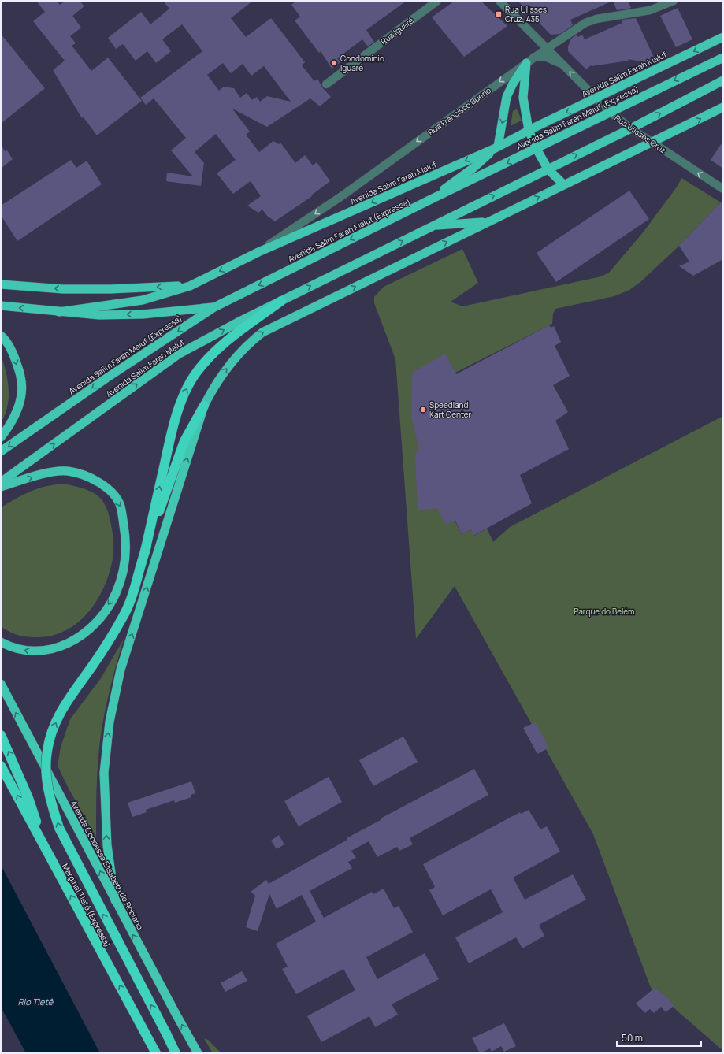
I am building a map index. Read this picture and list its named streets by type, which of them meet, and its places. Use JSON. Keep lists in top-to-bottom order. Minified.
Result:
{"streets":{"highway":["Avenida Salim Farah Maluf","Avenida Salim Farah Maluf (Expressa)","Avenida Condessa Elisabeth de Robiano","Marginal Tietê (Expressa)"],"street":["Rua Iguaré","Rua Francisco Bueno","Rua Ulisses Cruz"]},"crossings":[["Avenida Salim Farah Maluf","Rua Francisco Bueno"],["Avenida Salim Farah Maluf","Rua Ulisses Cruz"],["Rua Francisco Bueno","Rua Ulisses Cruz"],["Avenida Salim Farah Maluf (Expressa)","Rua Ulisses Cruz"]],"one_way":["Rua Francisco Bueno","Rua Ulisses Cruz","Avenida Condessa Elisabeth de Robiano","Marginal Tietê (Expressa)"],"water":["Rio Tietê"],"parks":["Parque do Belém"],"places":{"transit":["Rua Ulisses Cruz, 435"],"other":["Condomínio Iguaré","Speedland Kart Center"]},"scale_bar":"50 m"}
